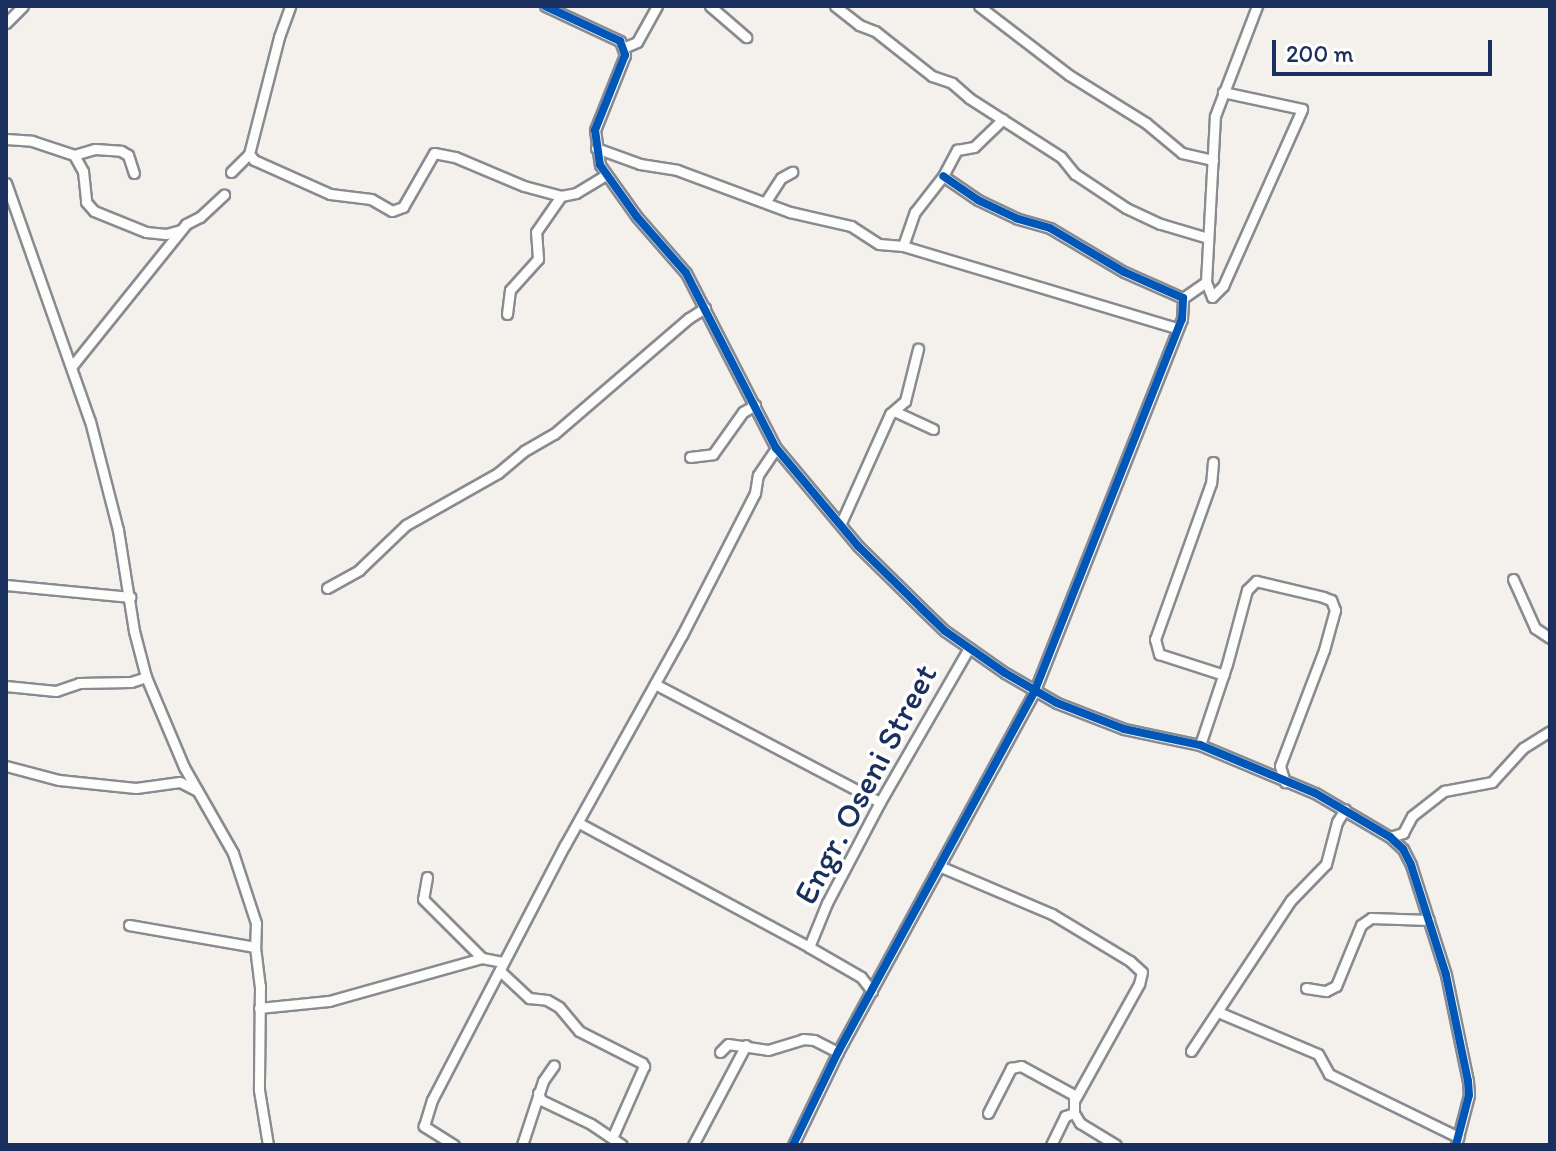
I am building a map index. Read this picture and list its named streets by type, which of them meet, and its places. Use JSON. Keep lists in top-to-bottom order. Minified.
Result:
{"streets":{"street":["Engr. Oseni Street"]},"scale_bar":"200 m"}
